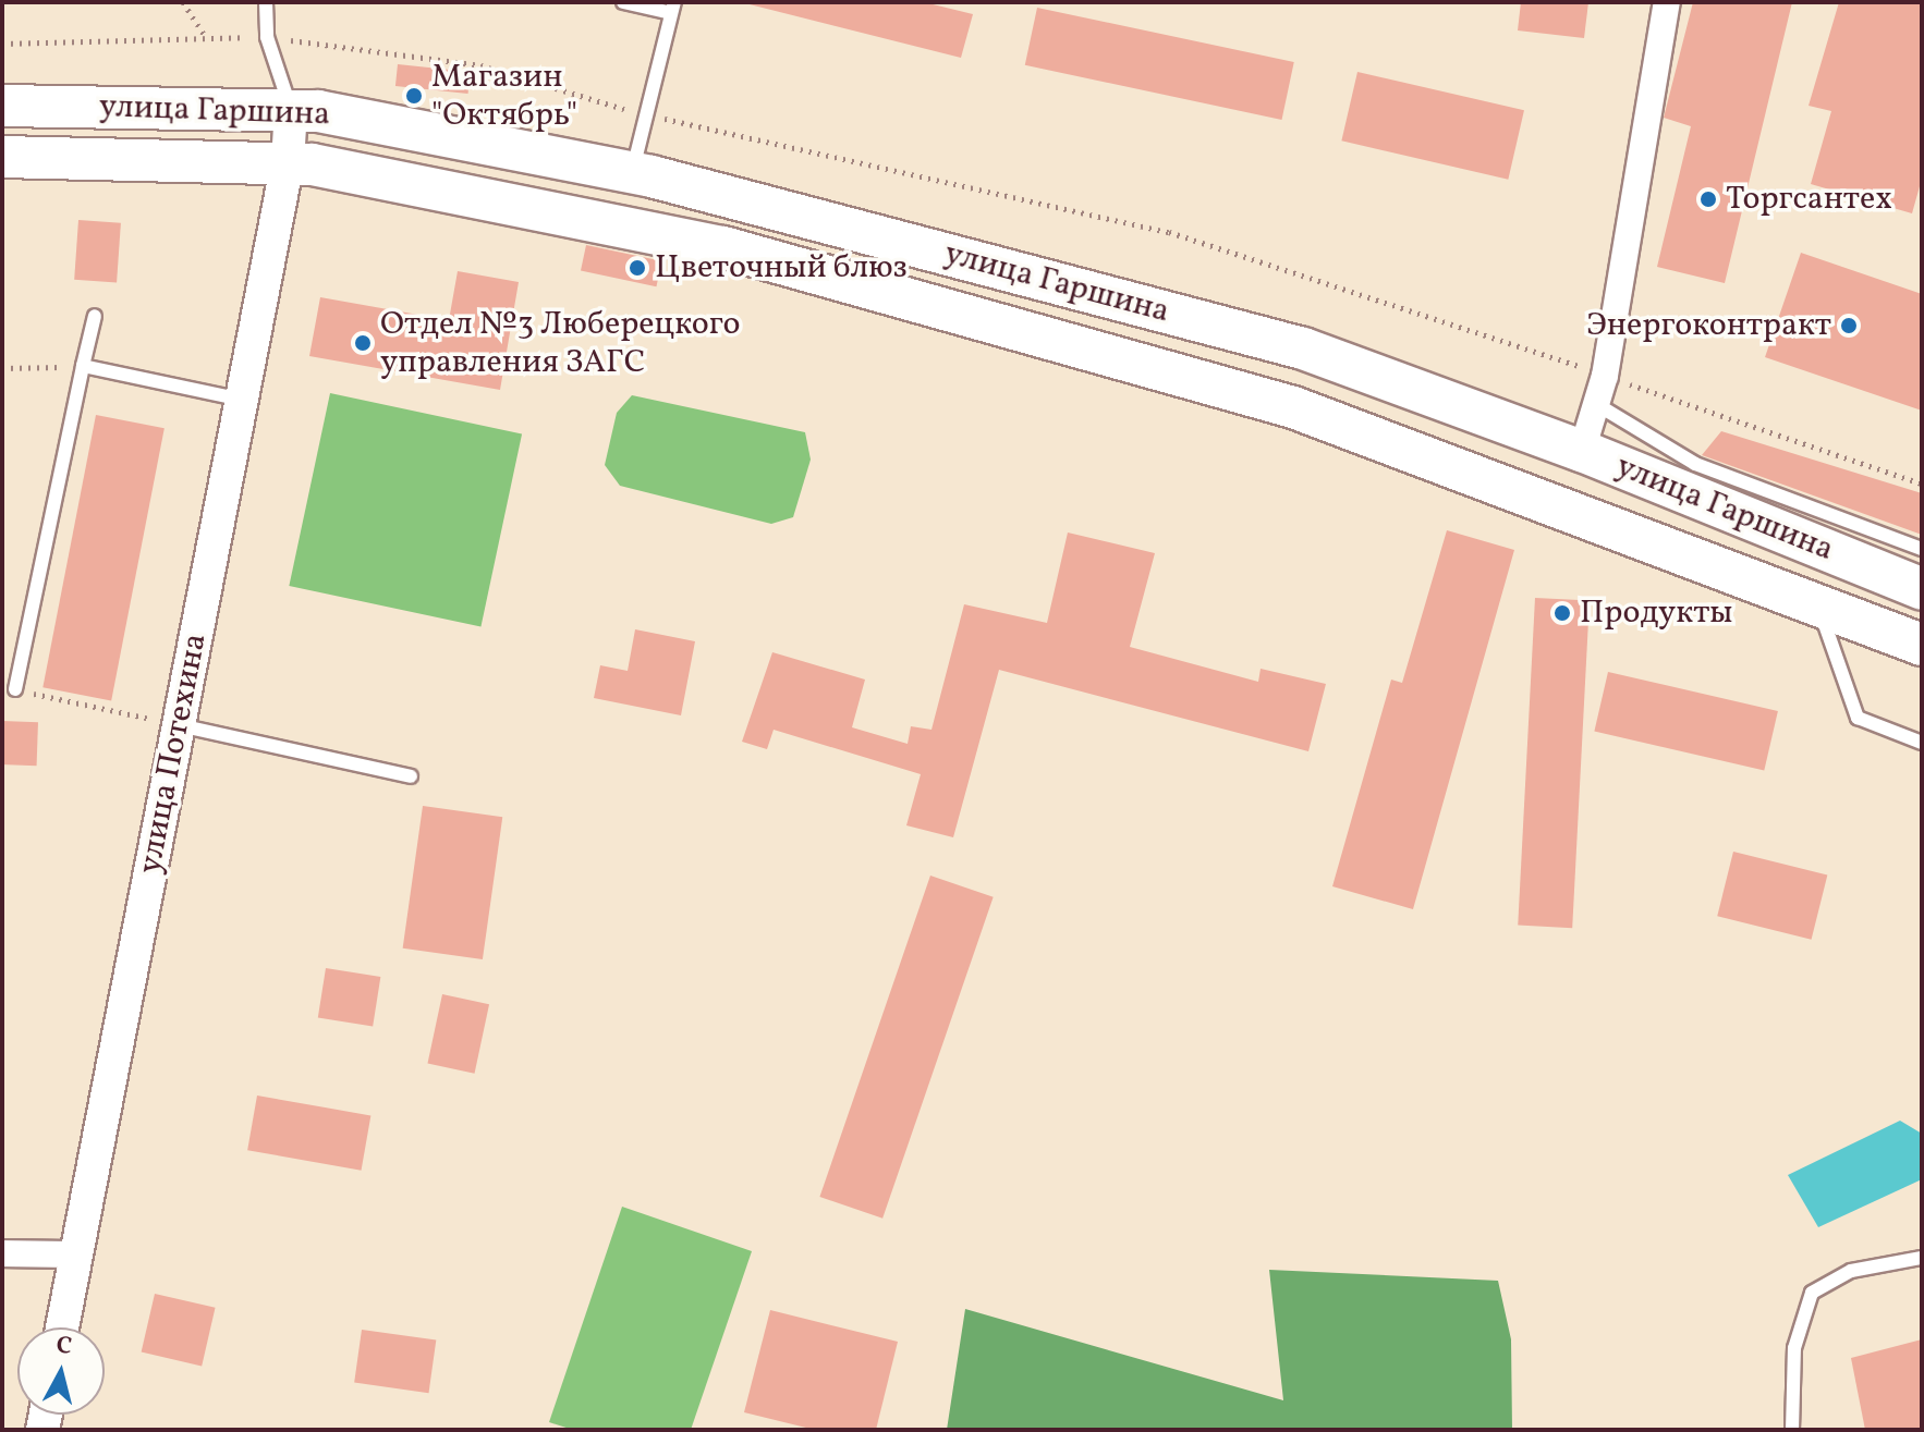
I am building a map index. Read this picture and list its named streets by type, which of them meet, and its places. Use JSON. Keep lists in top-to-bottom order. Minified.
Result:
{"streets":{"main road":["улица Гаршина"],"street":["улица Потехина"]},"crossings":[["улица Гаршина","улица Потехина"]],"places":["Магазин \"Октябрь\"","Торгсантех","Цветочный блюз","Энергоконтракт","Отдел №3 Люберецкого управления ЗАГС","Продукты"],"north":"top"}
